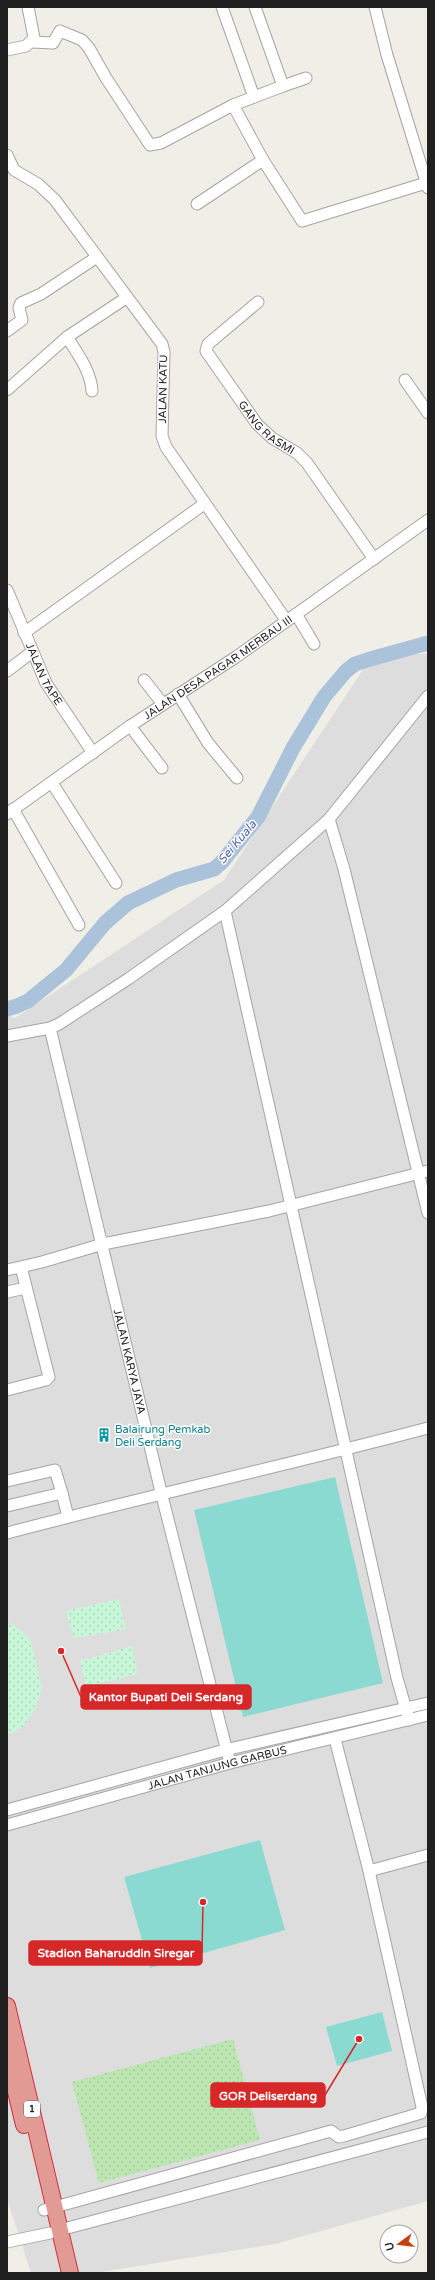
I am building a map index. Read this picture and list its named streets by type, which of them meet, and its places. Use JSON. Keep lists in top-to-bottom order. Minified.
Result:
{"streets":{"highway":["1"],"street":["JALAN KATU","GANG RASMI","JALAN DESA PAGAR MERBAU III","JALAN TAPE","JALAN KARYA JAYA","JALAN TANJUNG GARBUS"]},"crossings":[["JALAN KATU","JALAN DESA PAGAR MERBAU III"],["GANG RASMI","JALAN DESA PAGAR MERBAU III"],["JALAN DESA PAGAR MERBAU III","JALAN TAPE"],["JALAN KARYA JAYA","JALAN TANJUNG GARBUS"]],"water":["Sei Kuala"],"places":{"building":["Balairung Pemkab Deli Serdang"],"other":["Kantor Bupati Deli Serdang","Stadion Baharuddin Siregar","GOR Deliserdang"]},"north":"left"}
